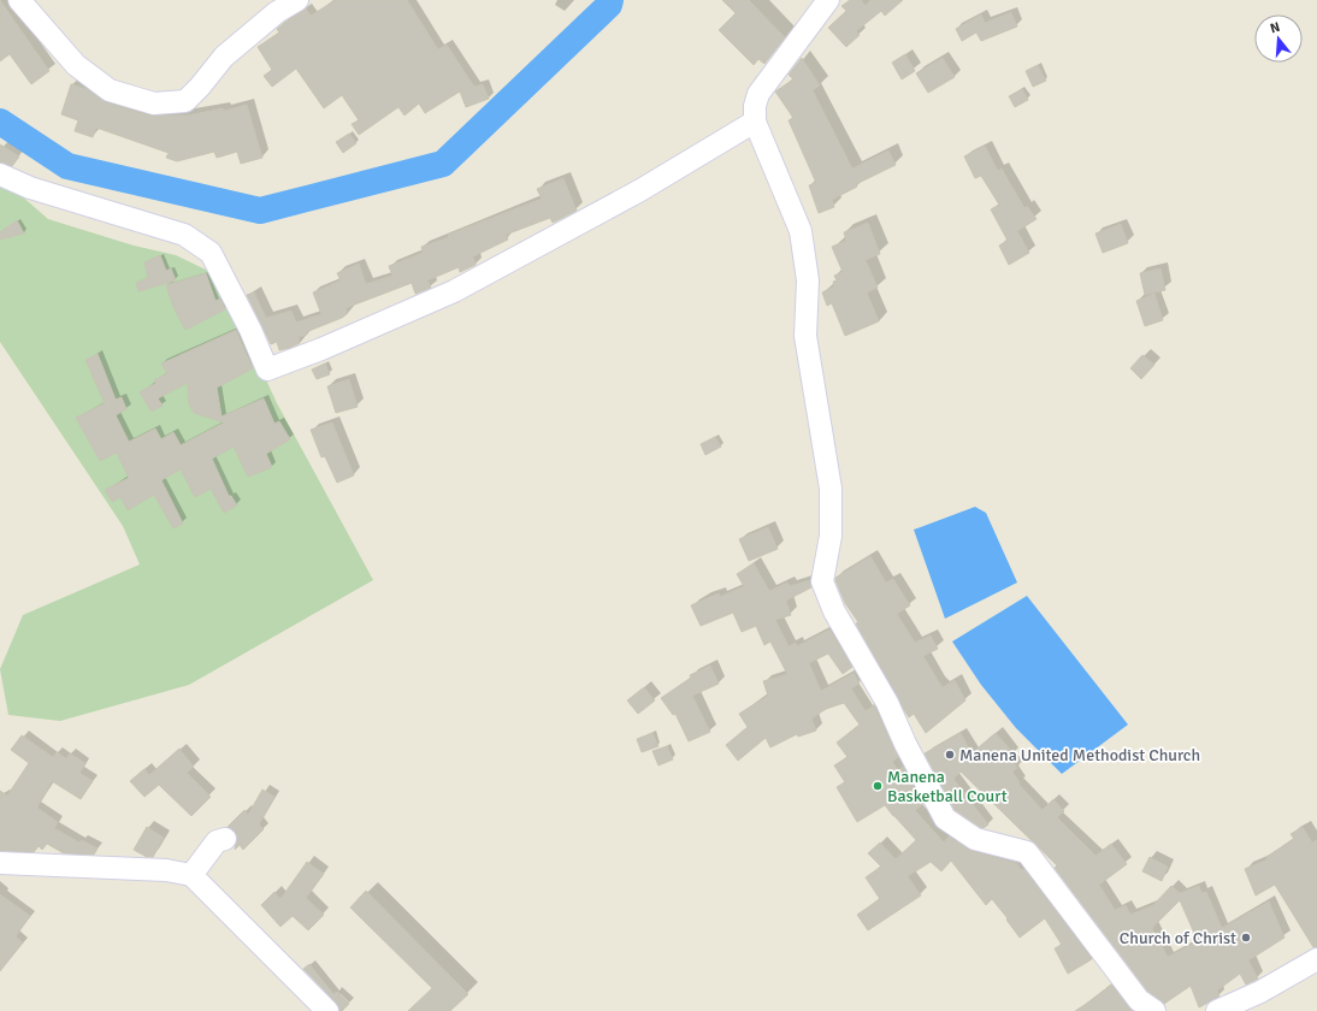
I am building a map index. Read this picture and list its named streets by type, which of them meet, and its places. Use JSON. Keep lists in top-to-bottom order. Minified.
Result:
{"places":["Manena United Methodist Church","Manena Basketball Court","Church of Christ"],"north":"top"}
